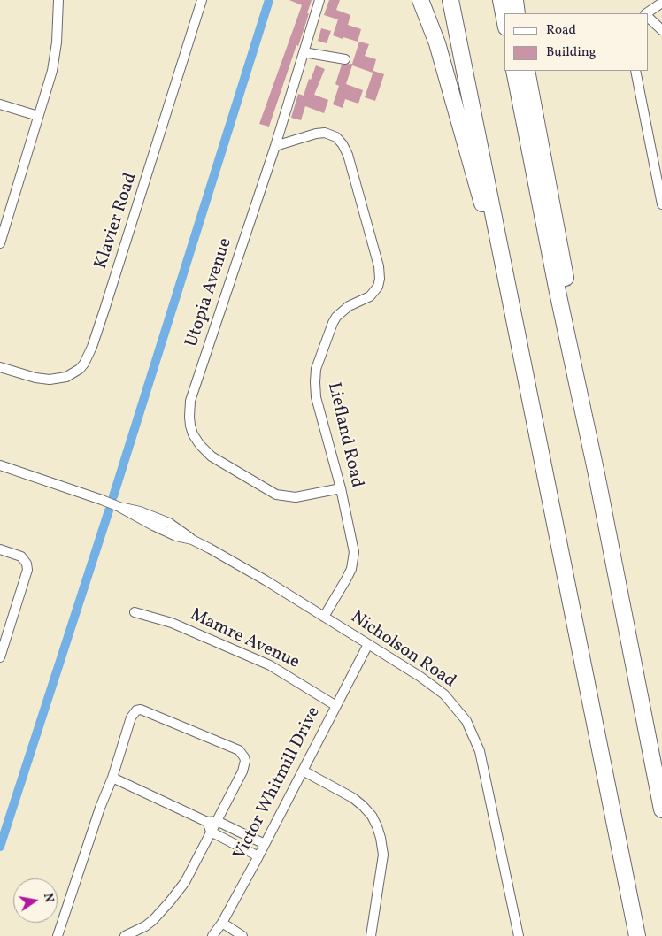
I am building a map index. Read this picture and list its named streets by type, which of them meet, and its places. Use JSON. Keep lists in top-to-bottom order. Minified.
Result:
{"streets":{"street":["Klavier Road","Utopia Avenue","Liefland Road","Mamre Avenue","Nicholson Road","Victor Whitmill Drive"]},"crossings":[["Utopia Avenue","Liefland Road"],["Liefland Road","Nicholson Road"],["Mamre Avenue","Victor Whitmill Drive"],["Nicholson Road","Victor Whitmill Drive"]],"legend":["Road","Building"],"north":"right"}
